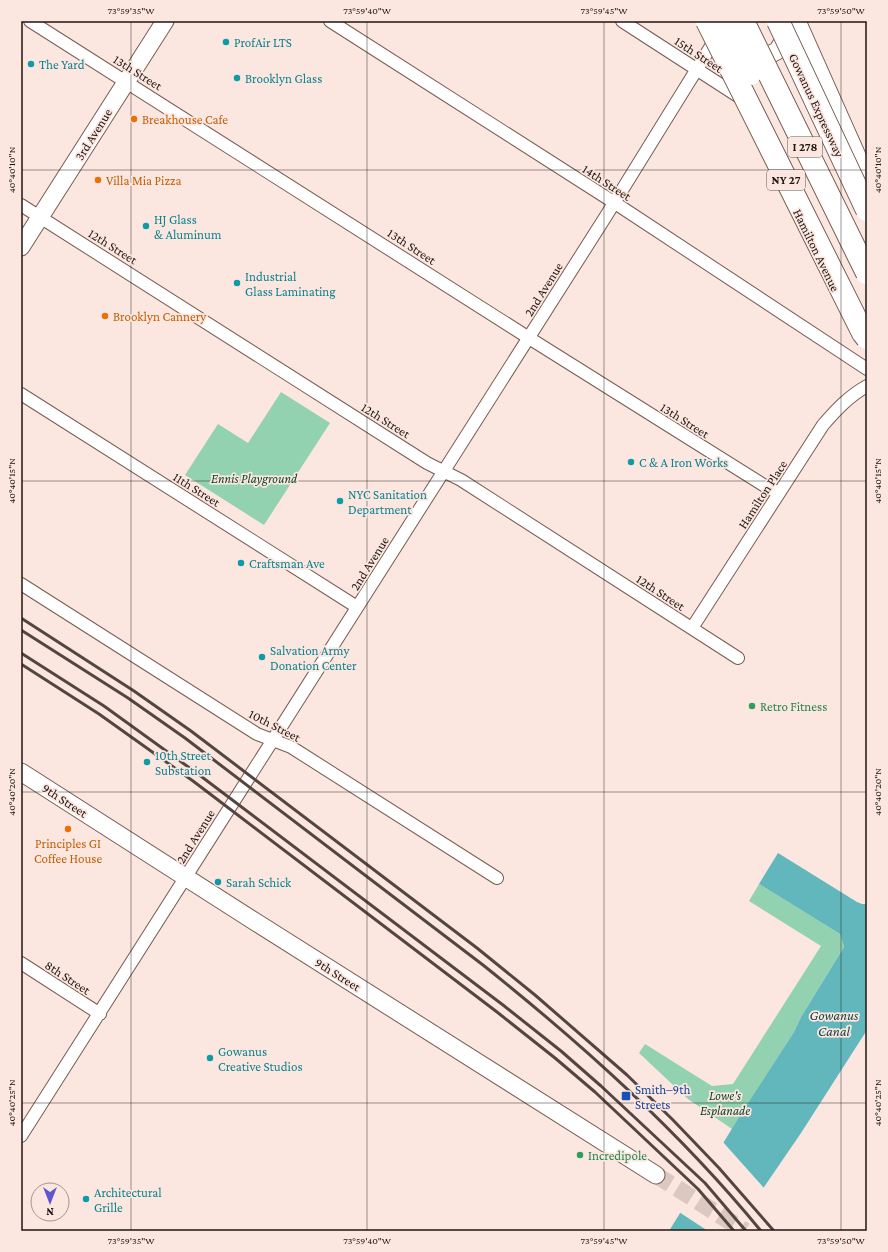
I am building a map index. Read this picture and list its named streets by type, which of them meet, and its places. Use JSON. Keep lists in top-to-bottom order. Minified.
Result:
{"streets":{"highway":["Gowanus Expressway","I 278","NY 27"],"main road":["3rd Avenue","Hamilton Avenue","9th Street"],"street":["15th Street","13th Street","14th Street","12th Street","2nd Avenue","11th Street","Hamilton Place","10th Street","8th Street"]},"crossings":[["15th Street","Hamilton Avenue"],["15th Street","2nd Avenue"],["13th Street","3rd Avenue"],["13th Street","2nd Avenue"],["13th Street","Hamilton Place"],["3rd Avenue","12th Street"],["14th Street","2nd Avenue"],["12th Street","2nd Avenue"],["12th Street","Hamilton Place"],["Hamilton Avenue","2nd Avenue"],["2nd Avenue","11th Street"],["2nd Avenue","10th Street"],["2nd Avenue","9th Street"],["2nd Avenue","8th Street"]],"water":["Gowanus Canal"],"parks":["Ennis Playground","Lowe's Esplanade"],"places":{"other":["ProfAir LTS","The Yard","Brooklyn Glass","Breakhouse Cafe","Villa Mia Pizza","HJ Glass & Aluminum","Industrial Glass Laminating","Brooklyn Cannery","C & A Iron Works","NYC Sanitation Department","Craftsman Ave","Salvation Army Donation Center","Retro Fitness","10th Street Substation","Principles GI Coffee House","Sarah Schick","Gowanus Creative Studios","Incredipole","Architectural Grille"],"transit":["Smith–9th Streets"]},"north":"bottom","coordinates":["73°59'35\"W","73°59'40\"W","73°59'45\"W","73°59'50\"W","40°40'10\"N","40°40'15\"N","40°40'20\"N","40°40'25\"N"]}
